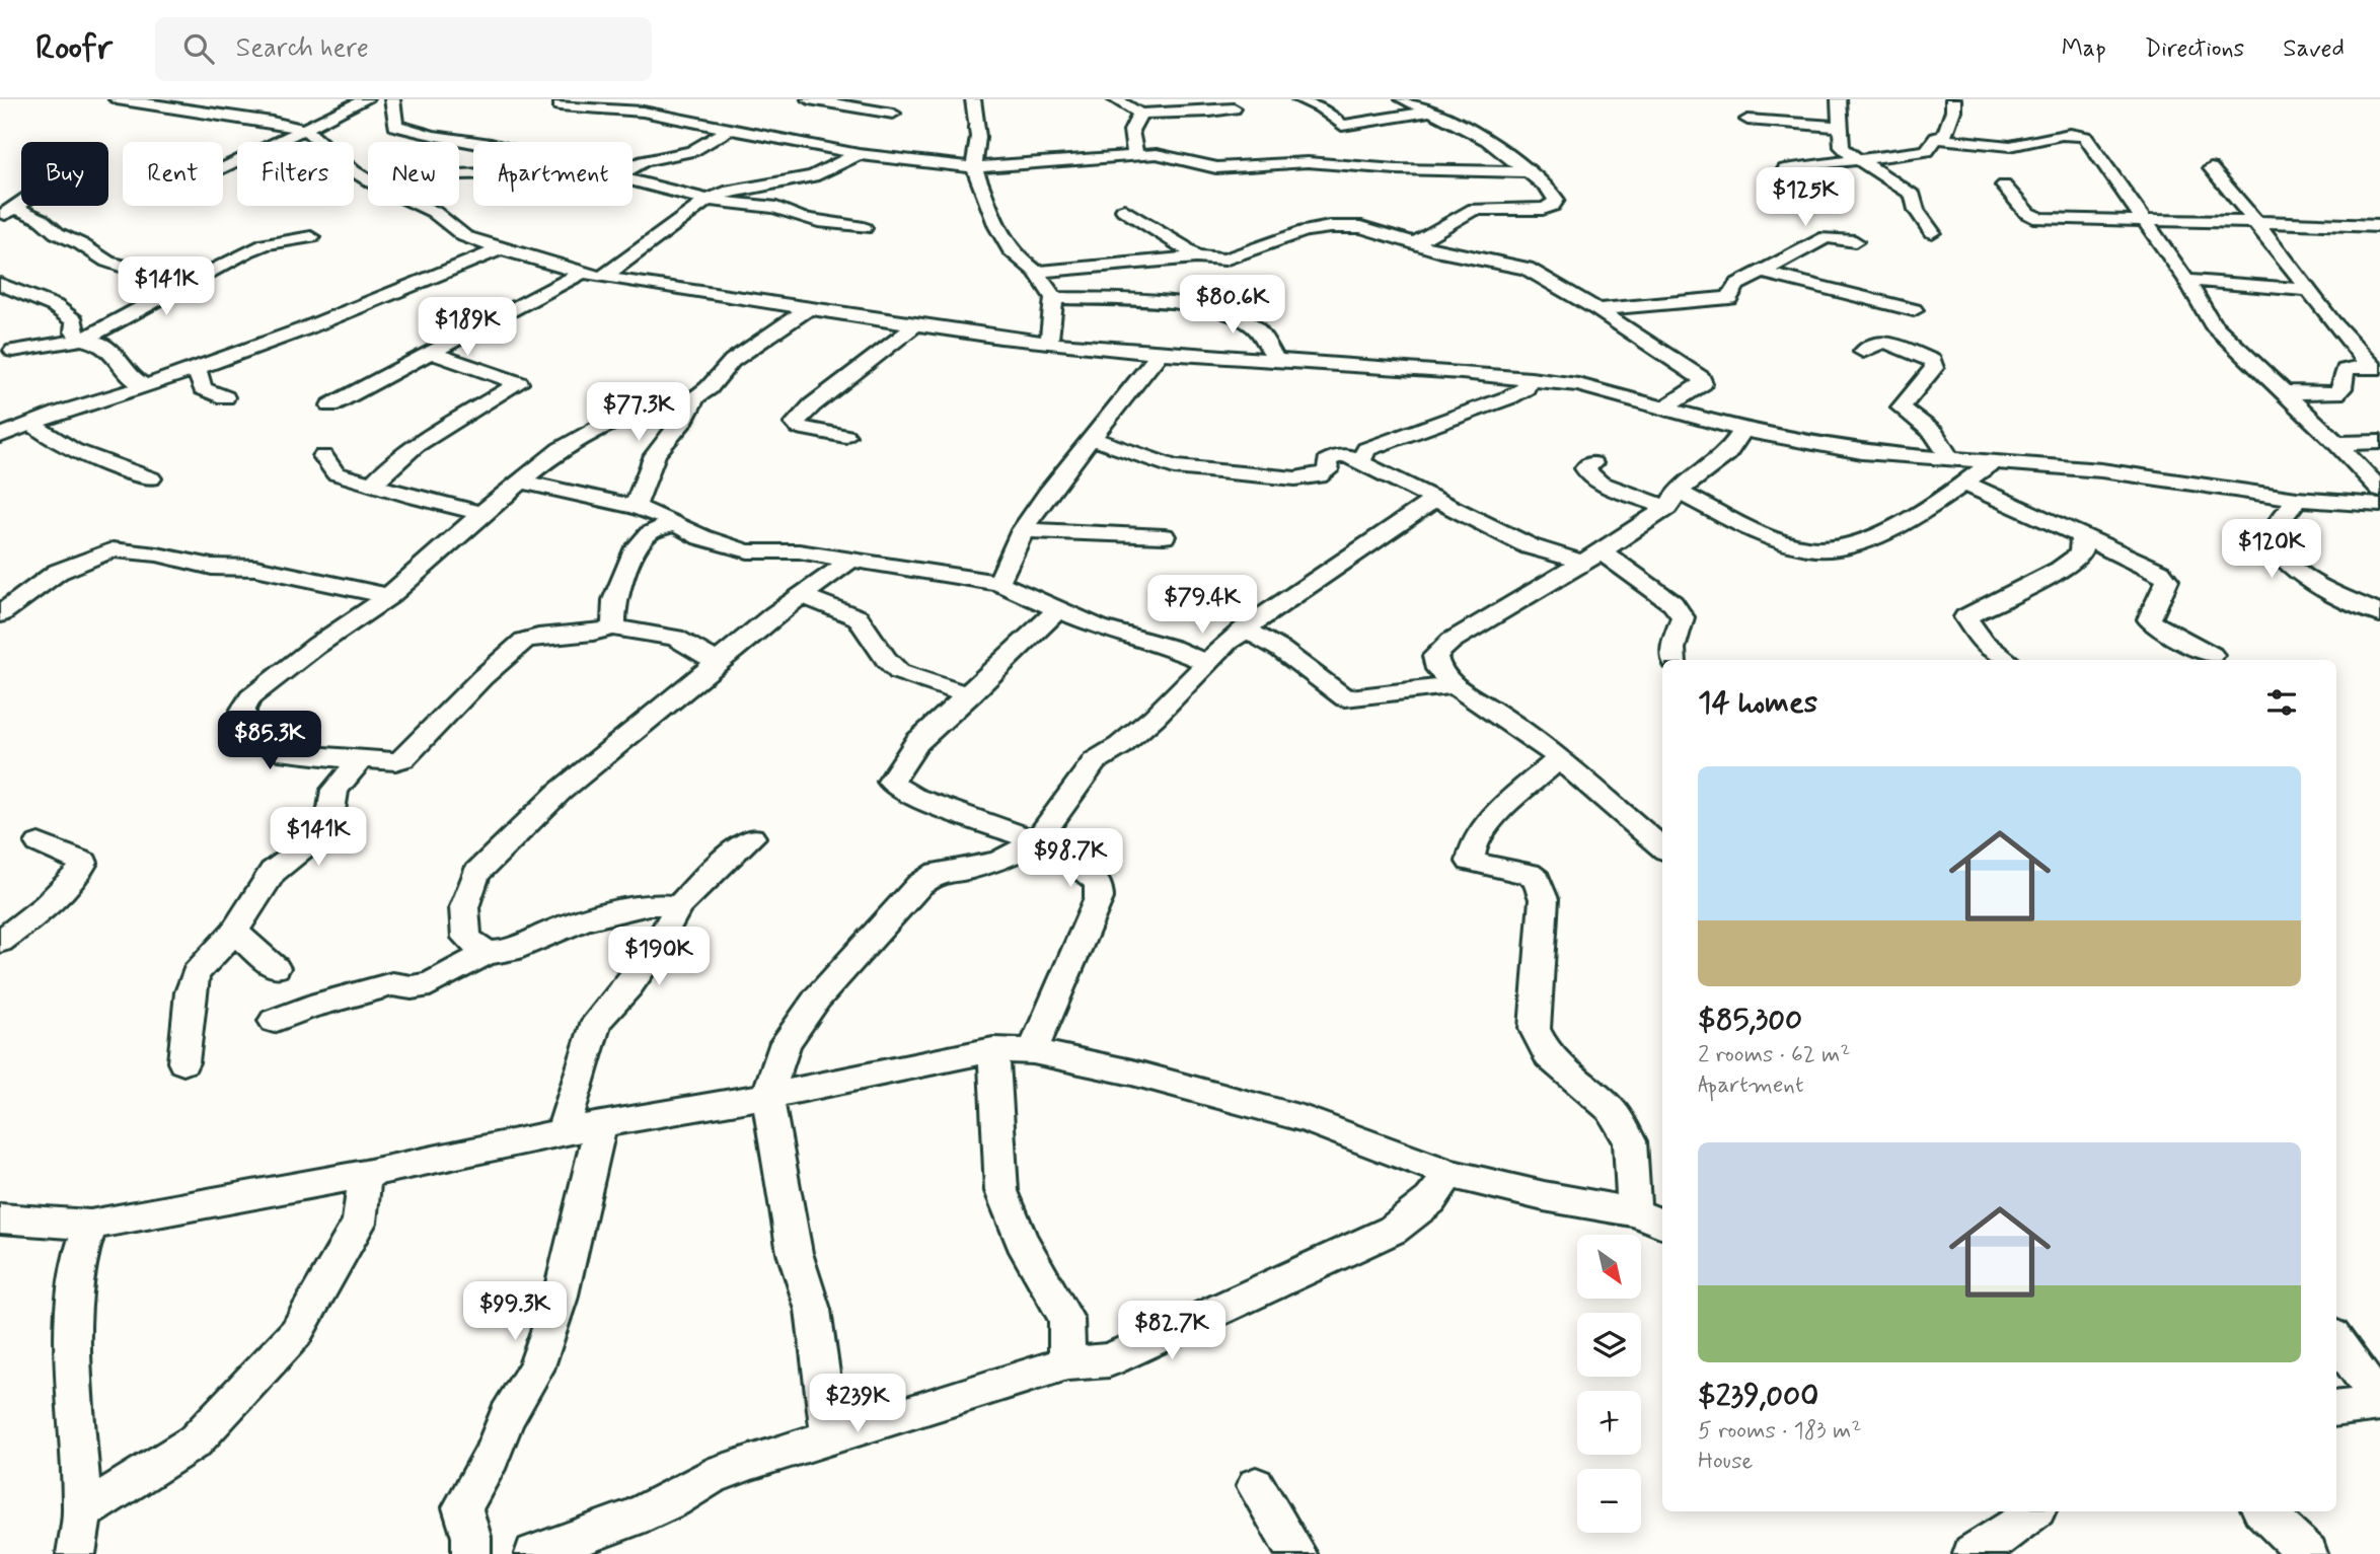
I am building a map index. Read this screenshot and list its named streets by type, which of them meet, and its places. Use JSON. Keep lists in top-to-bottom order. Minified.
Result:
{"north":"bottom right","page":{"header":"Roofr","search":"Search here","nav":["Map","Directions","Saved"],"chip":["Buy","Rent","Filters","New","Apartment"],"price":["$125K","$141K","$80.6K","$189K","$77.3K","$120K","$79.4K","$85.3K","$141K","$98.7K","$190K","$99.3K","$82.7K","$239K"],"heading":"14 homes","list":[{"name":"$85,300","note":"2 rooms · 62 m² · Apartment"},{"name":"$239,000","note":"5 rooms · 183 m² · House"}],"map_buttons":["+","−"]}}
